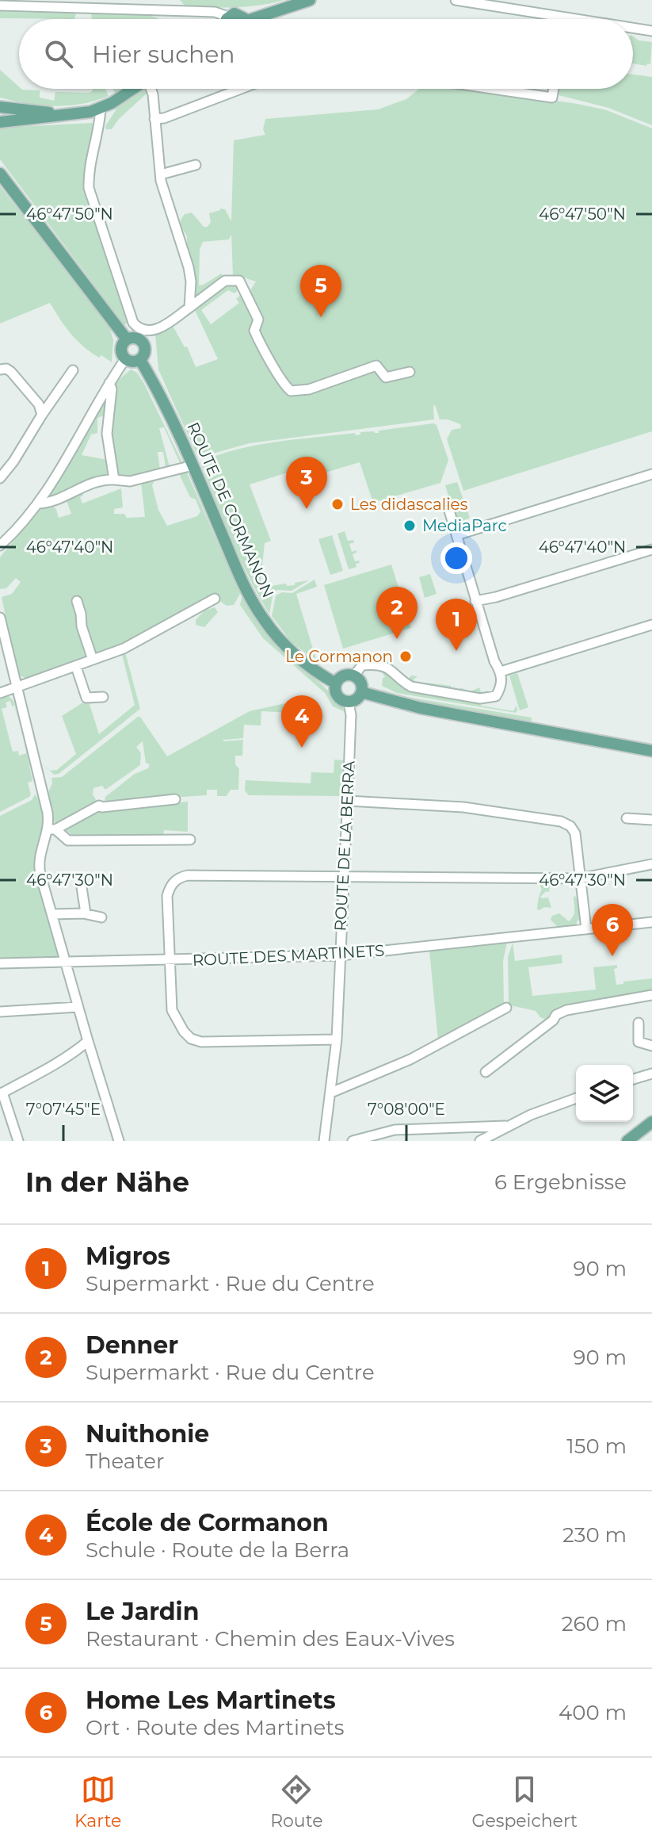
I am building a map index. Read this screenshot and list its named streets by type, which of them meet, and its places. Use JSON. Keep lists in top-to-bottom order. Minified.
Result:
{"streets":{"main road":["ROUTE DE CORMANON"],"street":["ROUTE DE LA BERRA","ROUTE DES MARTINETS"]},"crossings":[["ROUTE DE CORMANON","ROUTE DE LA BERRA"],["ROUTE DE LA BERRA","ROUTE DES MARTINETS"]],"places":["Les didascalies","MediaParc","Le Cormanon"],"page":{"search":"Hier suchen","pins":["5","3","2","1","4","6"],"heading":["In der Nähe","6 Ergebnisse"],"list":[{"mark":"1","name":"Migros","note":"Supermarkt · Rue du Centre","value":"90 m"},{"mark":"2","name":"Denner","note":"Supermarkt · Rue du Centre","value":"90 m"},{"mark":"3","name":"Nuithonie","note":"Theater","value":"150 m"},{"mark":"4","name":"École de Cormanon","note":"Schule · Route de la Berra","value":"230 m"},{"mark":"5","name":"Le Jardin","note":"Restaurant · Chemin des Eaux-Vives","value":"260 m"},{"mark":"6","name":"Home Les Martinets","note":"Ort · Route des Martinets","value":"400 m"}],"nav":["Karte","Route","Gespeichert"]},"coordinates":["46°47'50\"N","46°47'40\"N","46°47'30\"N","7°07'45\"E","7°08'00\"E"]}
